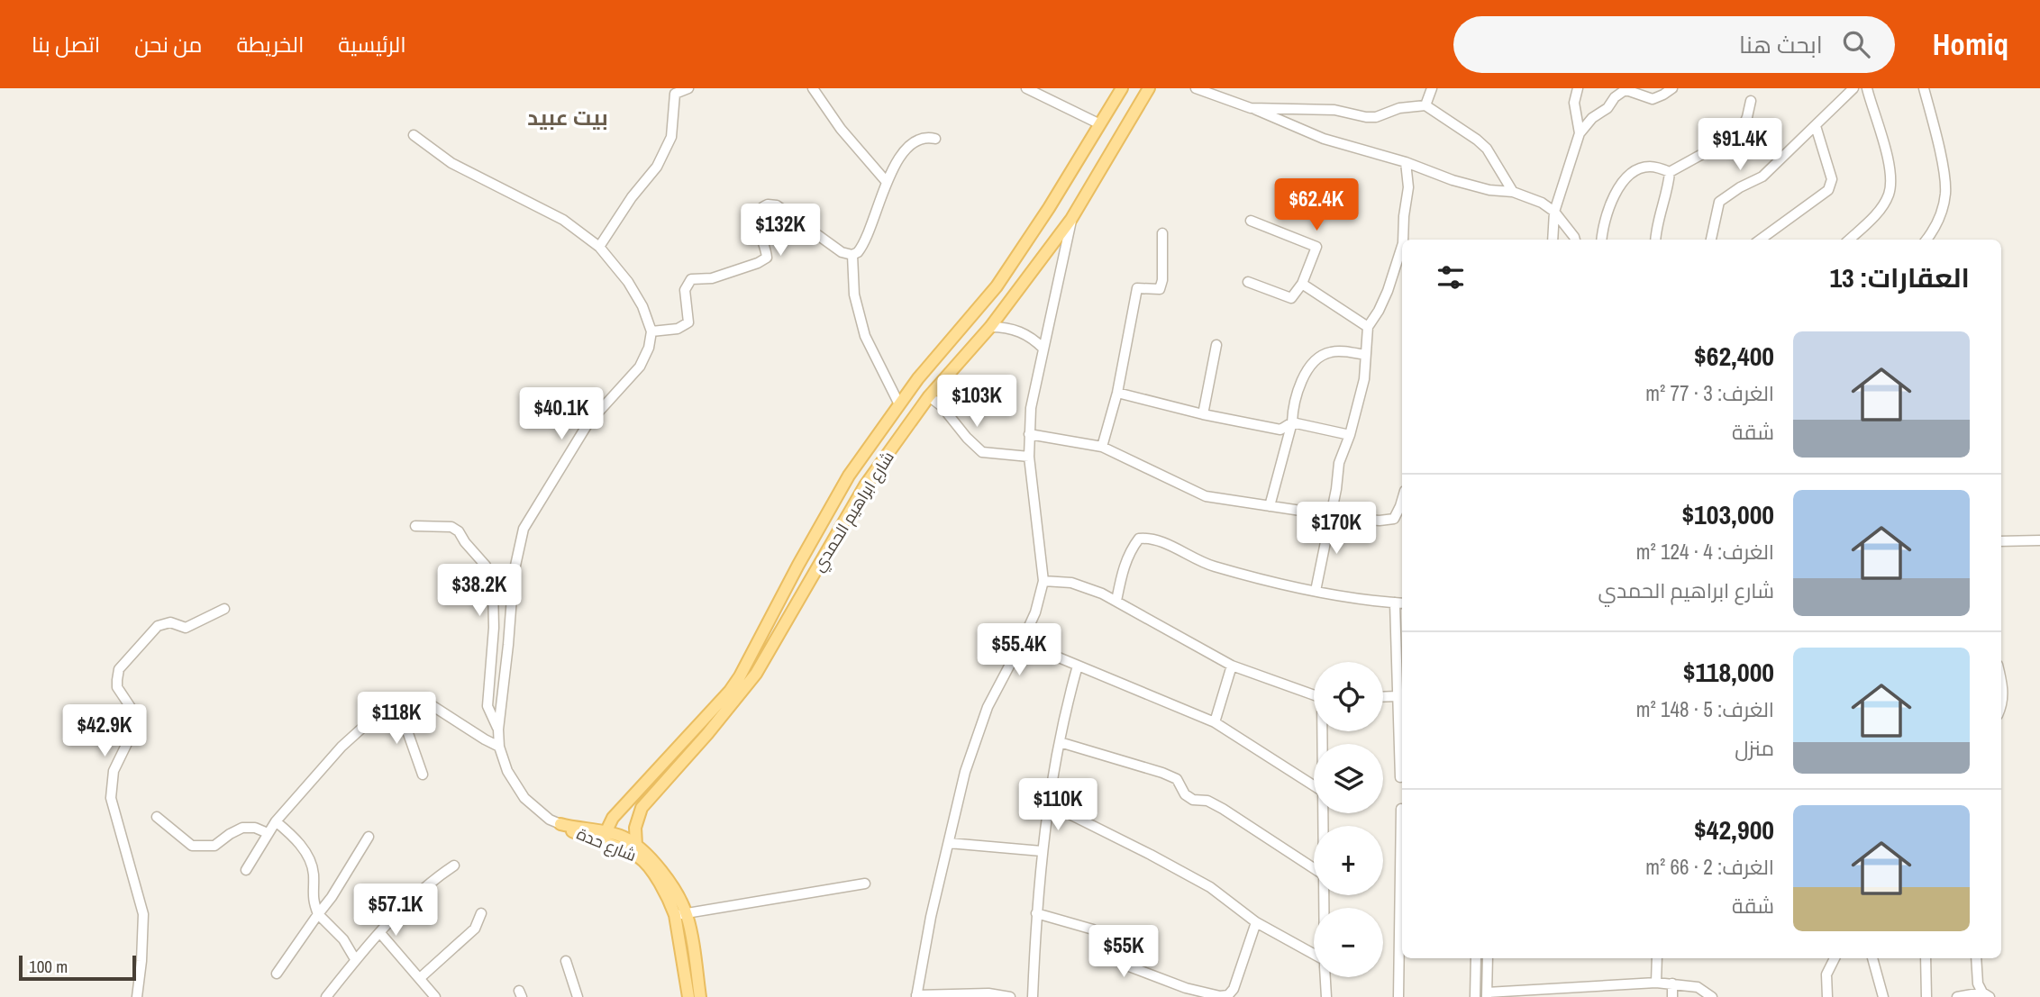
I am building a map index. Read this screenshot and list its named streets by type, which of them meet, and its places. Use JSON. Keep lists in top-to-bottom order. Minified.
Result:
{"streets":{"main road":["شارع ابراهيم الحمدي","شارع حدة"]},"crossings":[["شارع ابراهيم الحمدي","شارع حدة"]],"districts":["بيت عبيد"],"scale_bar":"100 m","page":{"header":"Homiq","search":"ابحث هنا","nav":["الرئيسية","الخريطة","من نحن","اتصل بنا"],"price":["$91.4K","$62.4K","$132K","$103K","$40.1K","$170K","$38.2K","$55.4K","$118K","$42.9K","$110K","$57.1K","$55K"],"heading":"العقارات: 13","list":[{"name":"$62,400","note":"الغرف: 3 · 77 m² · شقة"},{"name":"$103,000","note":"الغرف: 4 · 124 m² · شارع ابراهيم الحمدي"},{"name":"$118,000","note":"الغرف: 5 · 148 m² · منزل"},{"name":"$42,900","note":"الغرف: 2 · 66 m² · شقة"}],"map_buttons":["+","−"],"scale":"100 m"}}
